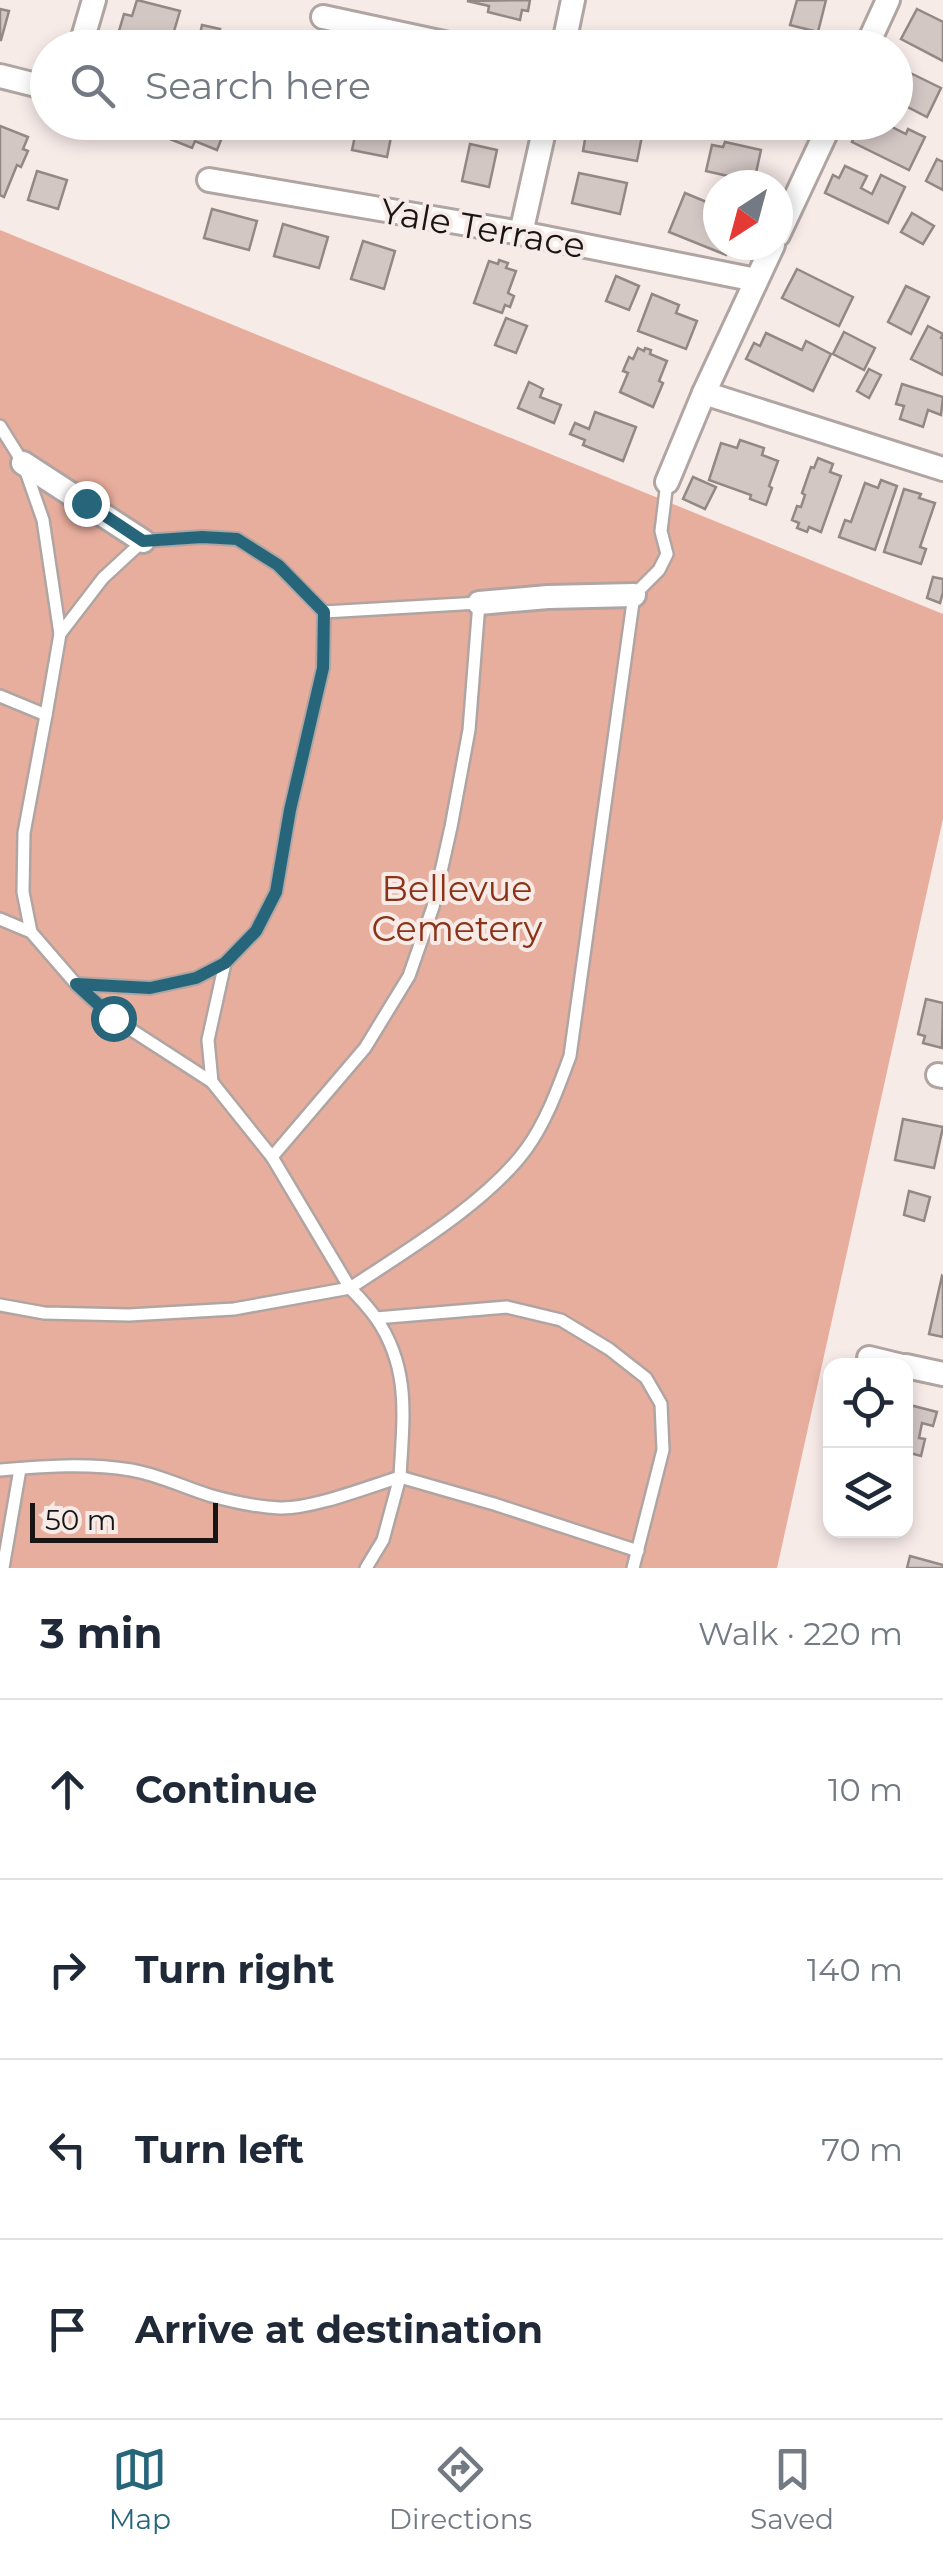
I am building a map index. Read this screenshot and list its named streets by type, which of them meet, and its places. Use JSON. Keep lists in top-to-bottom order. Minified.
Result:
{"streets":{"street":["Yale Terrace"]},"parks":["Bellevue Cemetery"],"scale_bar":"50 m","north":"bottom left","page":{"search":"Search here","scale":"50 m","heading":["3 min","Walk · 220 m"],"list":[["Continue","10 m"],["Turn right","140 m"],["Turn left","70 m"],"Arrive at destination"],"nav":["Map","Directions","Saved"]}}
